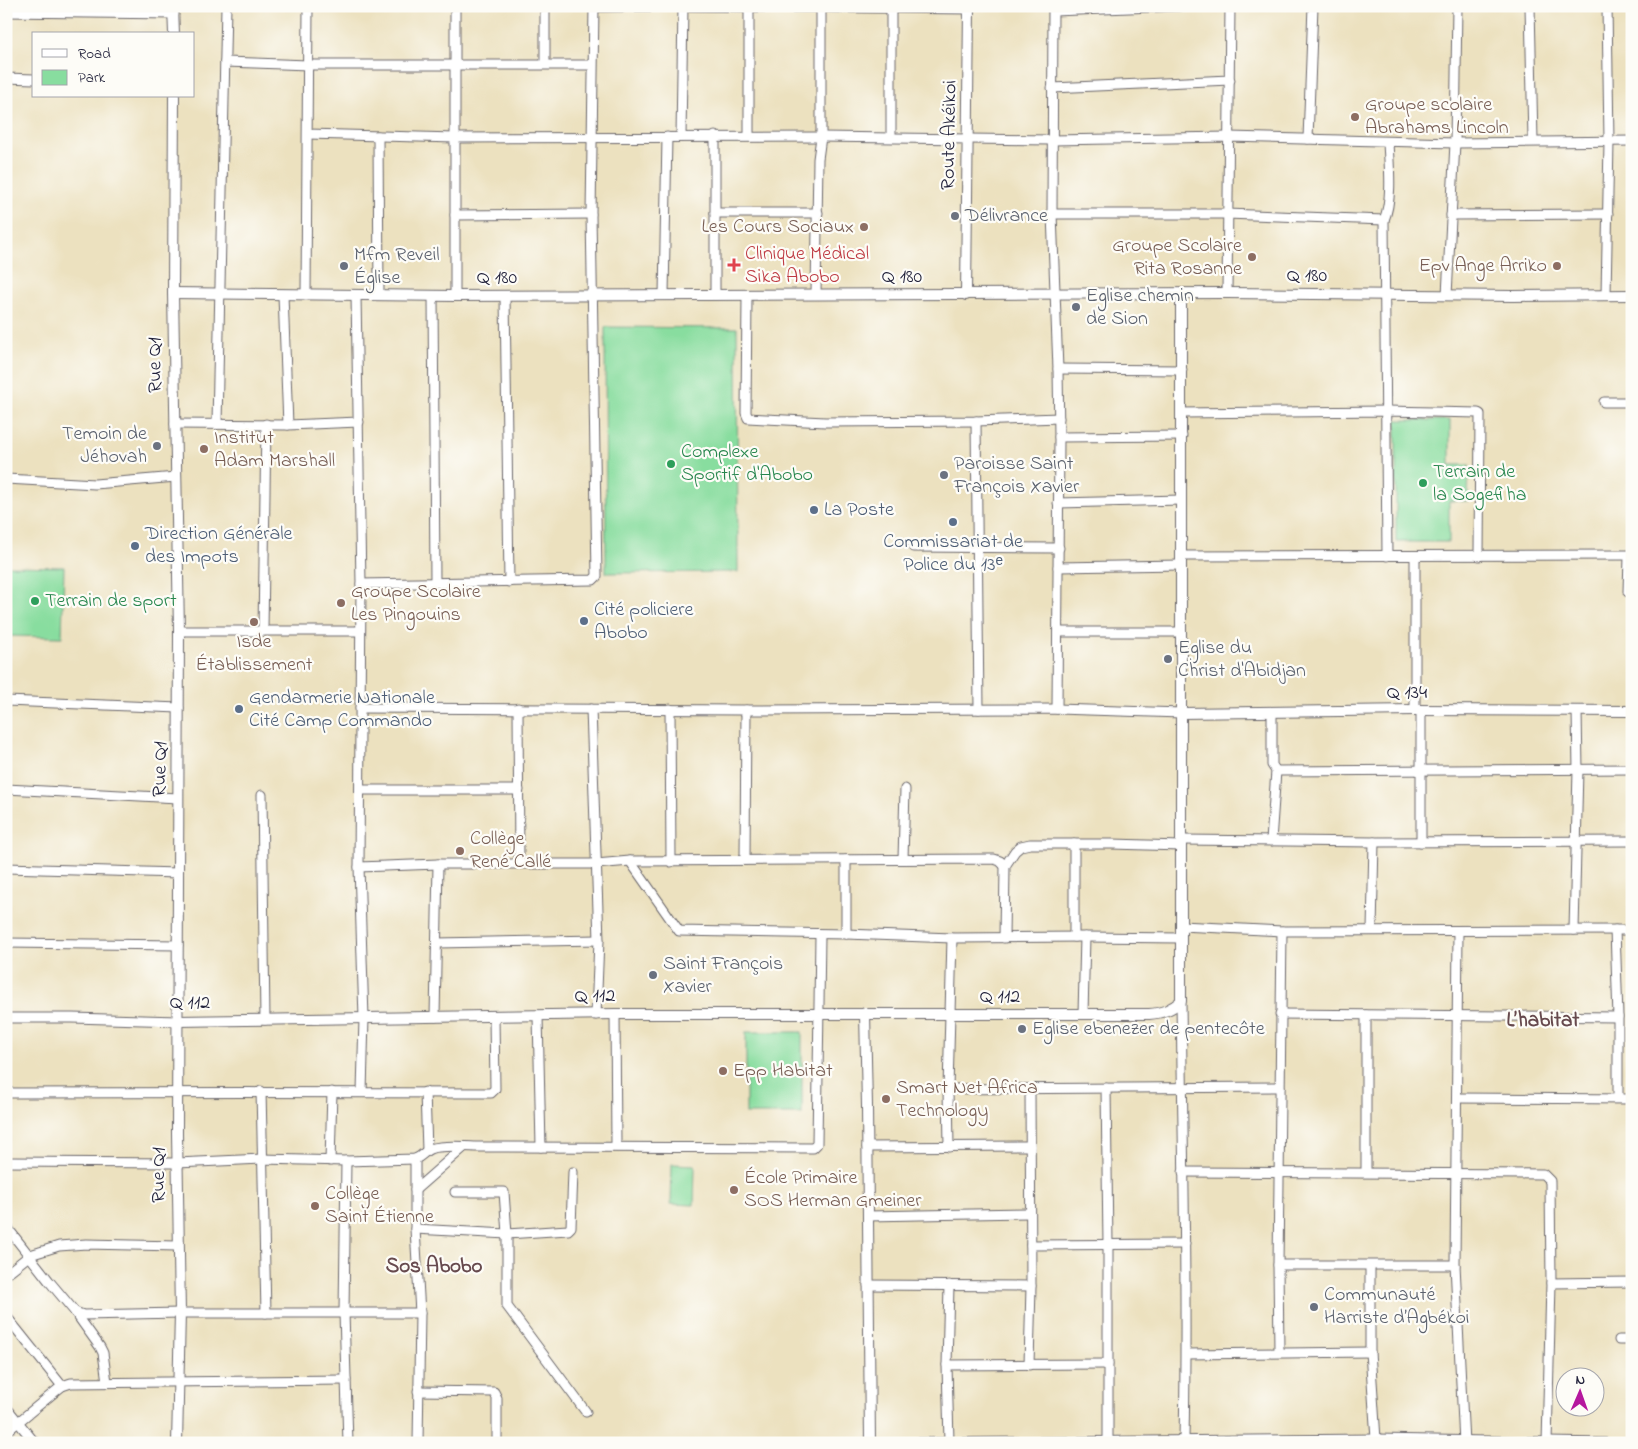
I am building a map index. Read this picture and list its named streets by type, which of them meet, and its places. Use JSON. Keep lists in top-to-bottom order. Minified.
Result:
{"streets":{"street":["Route Akéikoi","Q 180","Rue Q1","Q 134","Q 112"]},"crossings":[["Route Akéikoi","Q 180"],["Q 180","Rue Q1"],["Rue Q1","Q 112"]],"districts":["L’habitat","Sos Abobo"],"places":{"other":["Groupe scolaire Abrahams Lincoln","Délivrance","Les Cours Sociaux","Groupe Scolaire Rita Rosanne","Mfm Reveil Église","Epv Ange Arriko","Eglise chemin de Sion","Temoin de Jéhovah","Institut Adam Marshall","Complexe Sportif d'Abobo","Paroisse Saint François Xavier","Terrain de la Sogefiha","La Poste","Commissariat de Police du 13ᵉ","Direction Générale des Impots","Terrain de sport","Groupe Scolaire Les Pingouins","Cité policiere Abobo","Isde Établissement","Eglise du Christ d'Abidjan","Gendarmerie Nationale Cité Camp Commando","Collège René Callé","Saint François Xavier","Eglise ebenezer de pentecôte","Epp Habitat","Smart Net Africa Technology","École Primaire SOS Herman Gmeiner","Collège Saint Étienne","Communauté Harriste d’Agbékoi"],"health":["Clinique Médical Sika Abobo"]},"legend":["Road","Park"],"north":"top"}
